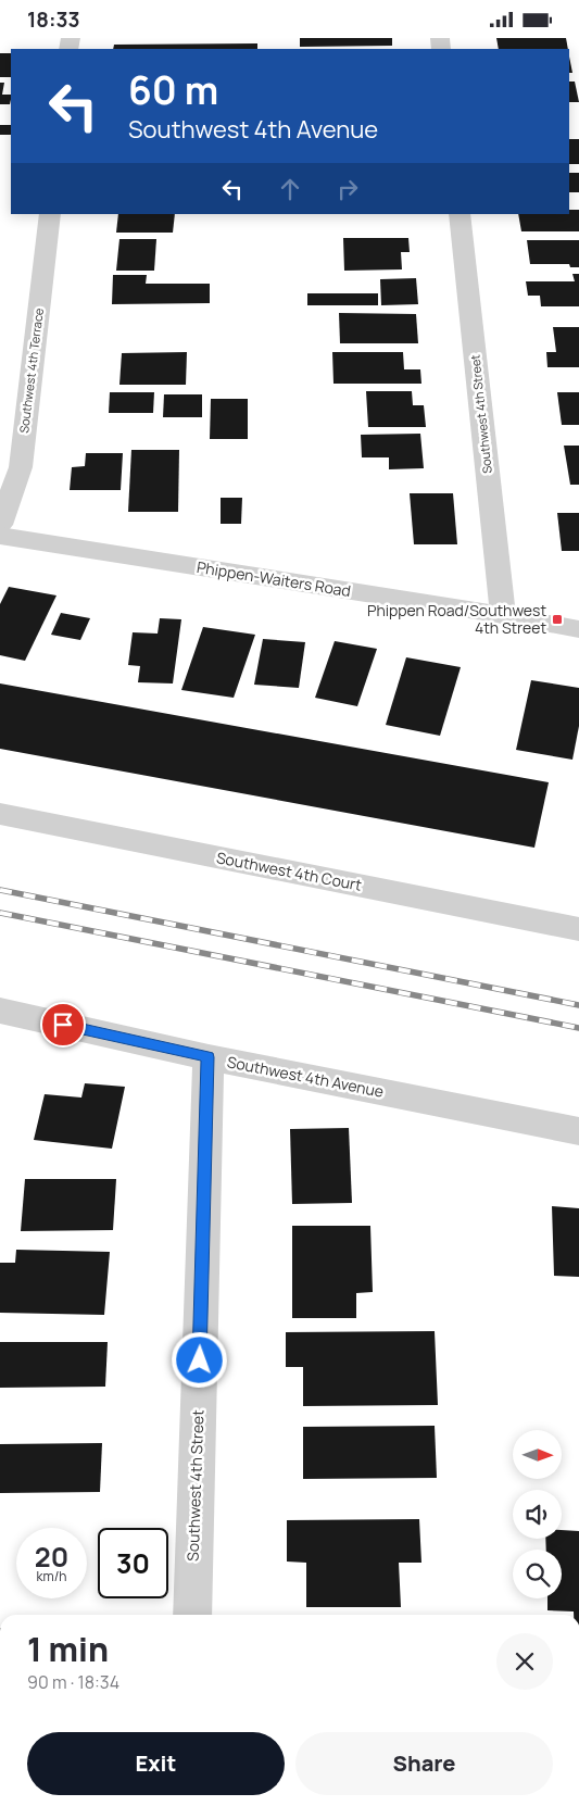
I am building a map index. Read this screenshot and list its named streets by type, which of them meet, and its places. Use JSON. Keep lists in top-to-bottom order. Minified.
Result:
{"streets":{"street":["Southwest 4th Terrace","Southwest 4th Street","Phippen-Waiters Road","Southwest 4th Court","Southwest 4th Avenue"]},"crossings":[["Southwest 4th Street","Phippen-Waiters Road"],["Southwest 4th Street","Southwest 4th Avenue"]],"places":{"transit":["Phippen Road/Southwest 4th Street"]},"north":"right","page":{"status":"18:33","turn":["60 m","Southwest 4th Avenue"],"speed":"20 km/h","limit":"30","heading":["1 min","90 m · 18:34"],"buttons":["Exit","Share"]}}
